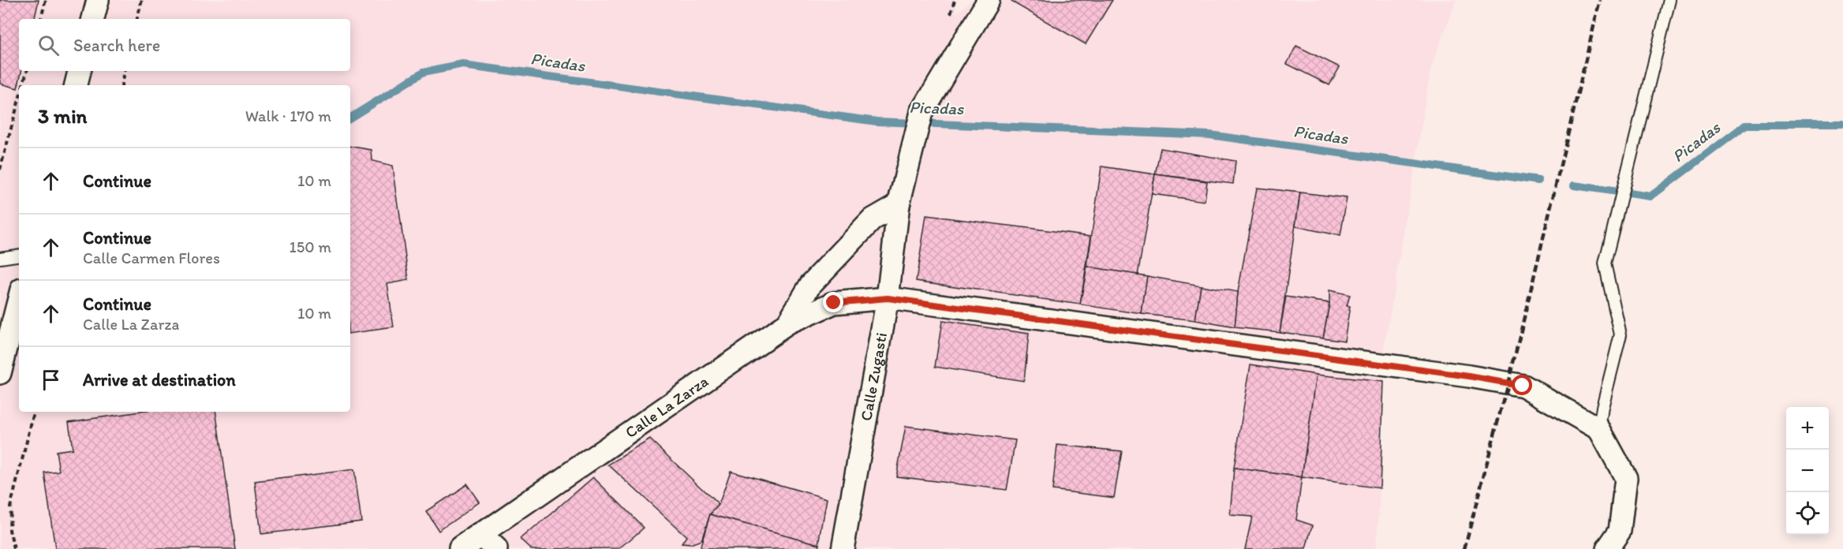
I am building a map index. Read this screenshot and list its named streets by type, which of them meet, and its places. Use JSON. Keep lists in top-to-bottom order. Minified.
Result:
{"streets":{"street":["Calle Zugasti","Calle La Zarza"]},"crossings":[["Calle Zugasti","Calle La Zarza"]],"water":["Picadas"],"page":{"search":"Search here","heading":["3 min","Walk · 170 m"],"list":[["Continue","10 m"],["Continue","Calle Carmen Flores","150 m"],["Continue","Calle La Zarza","10 m"],"Arrive at destination"],"map_buttons":["+","−"]}}
